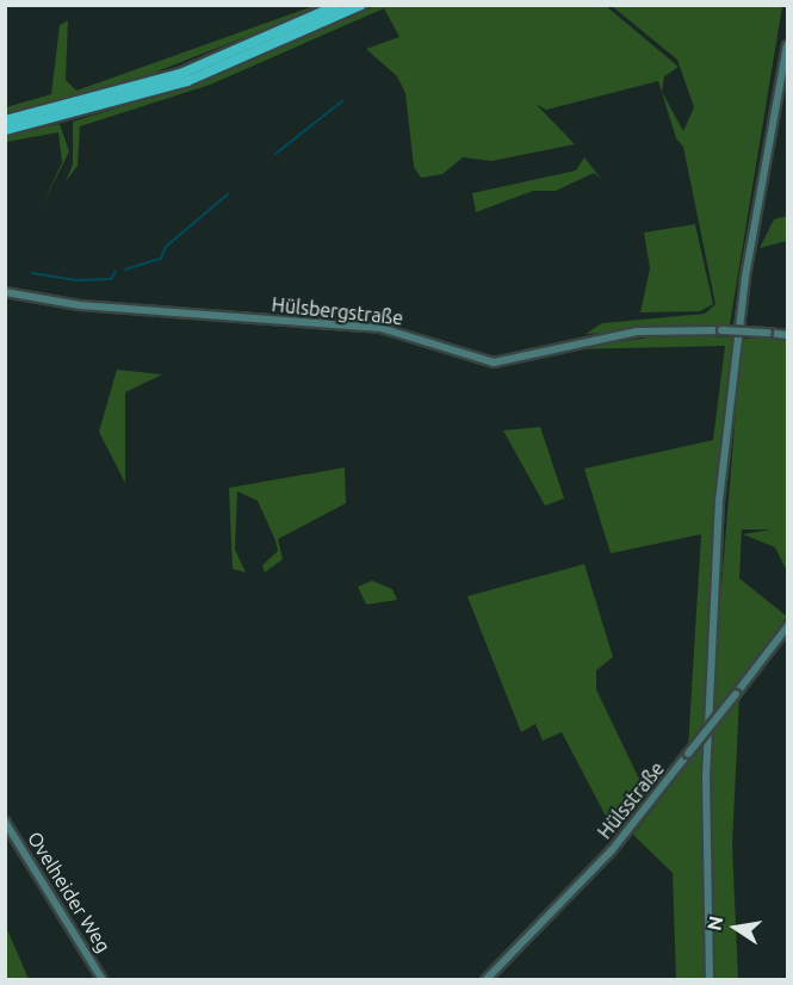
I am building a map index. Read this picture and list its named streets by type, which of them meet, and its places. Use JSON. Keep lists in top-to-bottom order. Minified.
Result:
{"streets":{"street":["Hülsbergstraße","Hülsstraße","Ovelheider Weg"]},"north":"left"}
